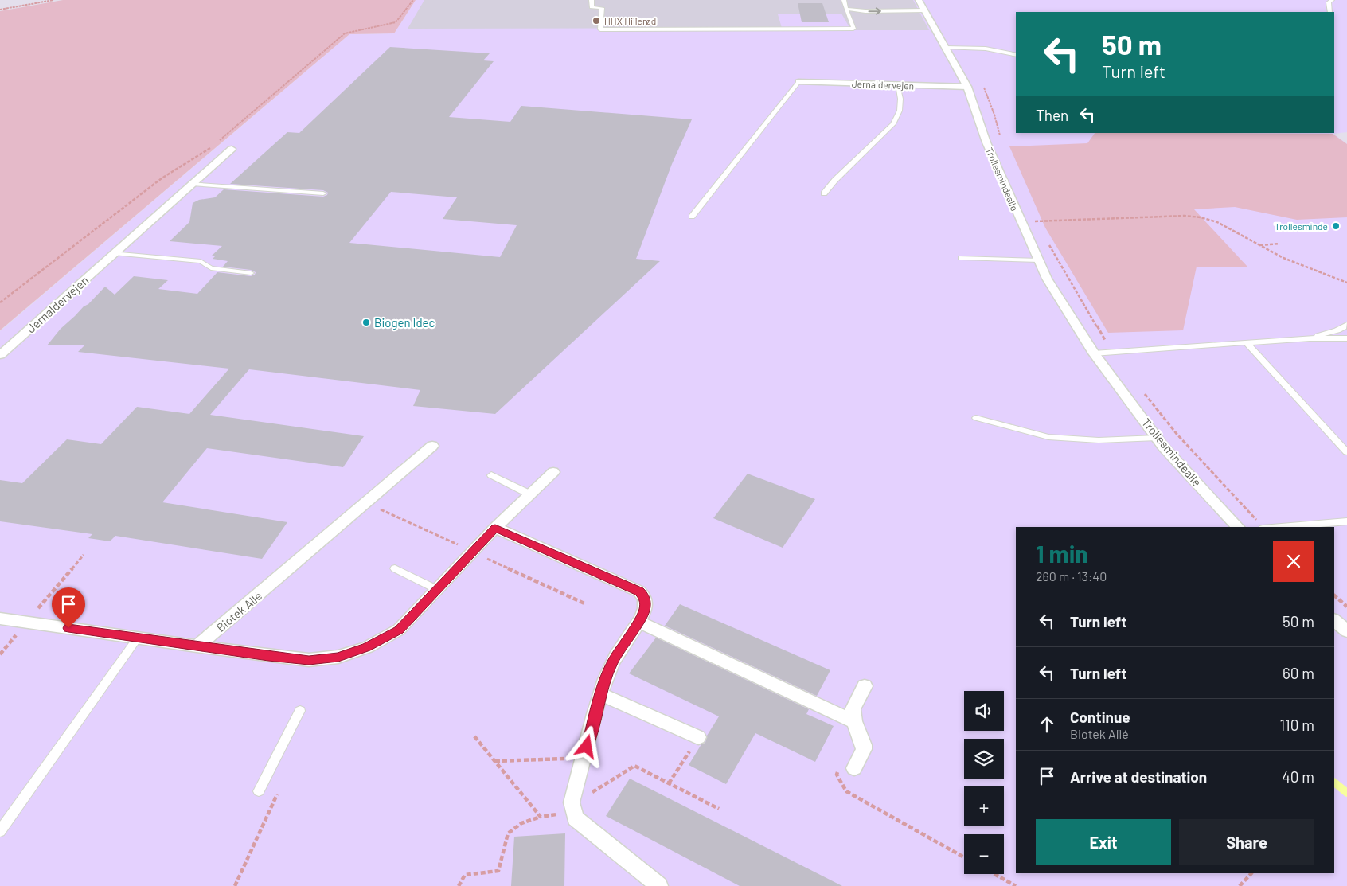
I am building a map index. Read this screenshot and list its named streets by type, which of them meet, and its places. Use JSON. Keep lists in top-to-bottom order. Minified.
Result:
{"streets":{"street":["Jernaldervejen","Trollesmindealle","Biotek Allé"]},"crossings":[["Jernaldervejen","Trollesmindealle"]],"places":["HHX Hillerød","Trollesminde","Biogen Idec"],"page":{"turn":["50 m","Turn left"],"then":"Then","heading":["1 min","260 m · 13:40"],"list":[{"name":"Turn left","value":"50 m"},{"name":"Turn left","value":"60 m"},{"name":"Continue","note":"Biotek Allé","value":"110 m"},{"name":"Arrive at destination","value":"40 m"}],"map_buttons":["+","−"],"buttons":["Exit","Share"]}}
